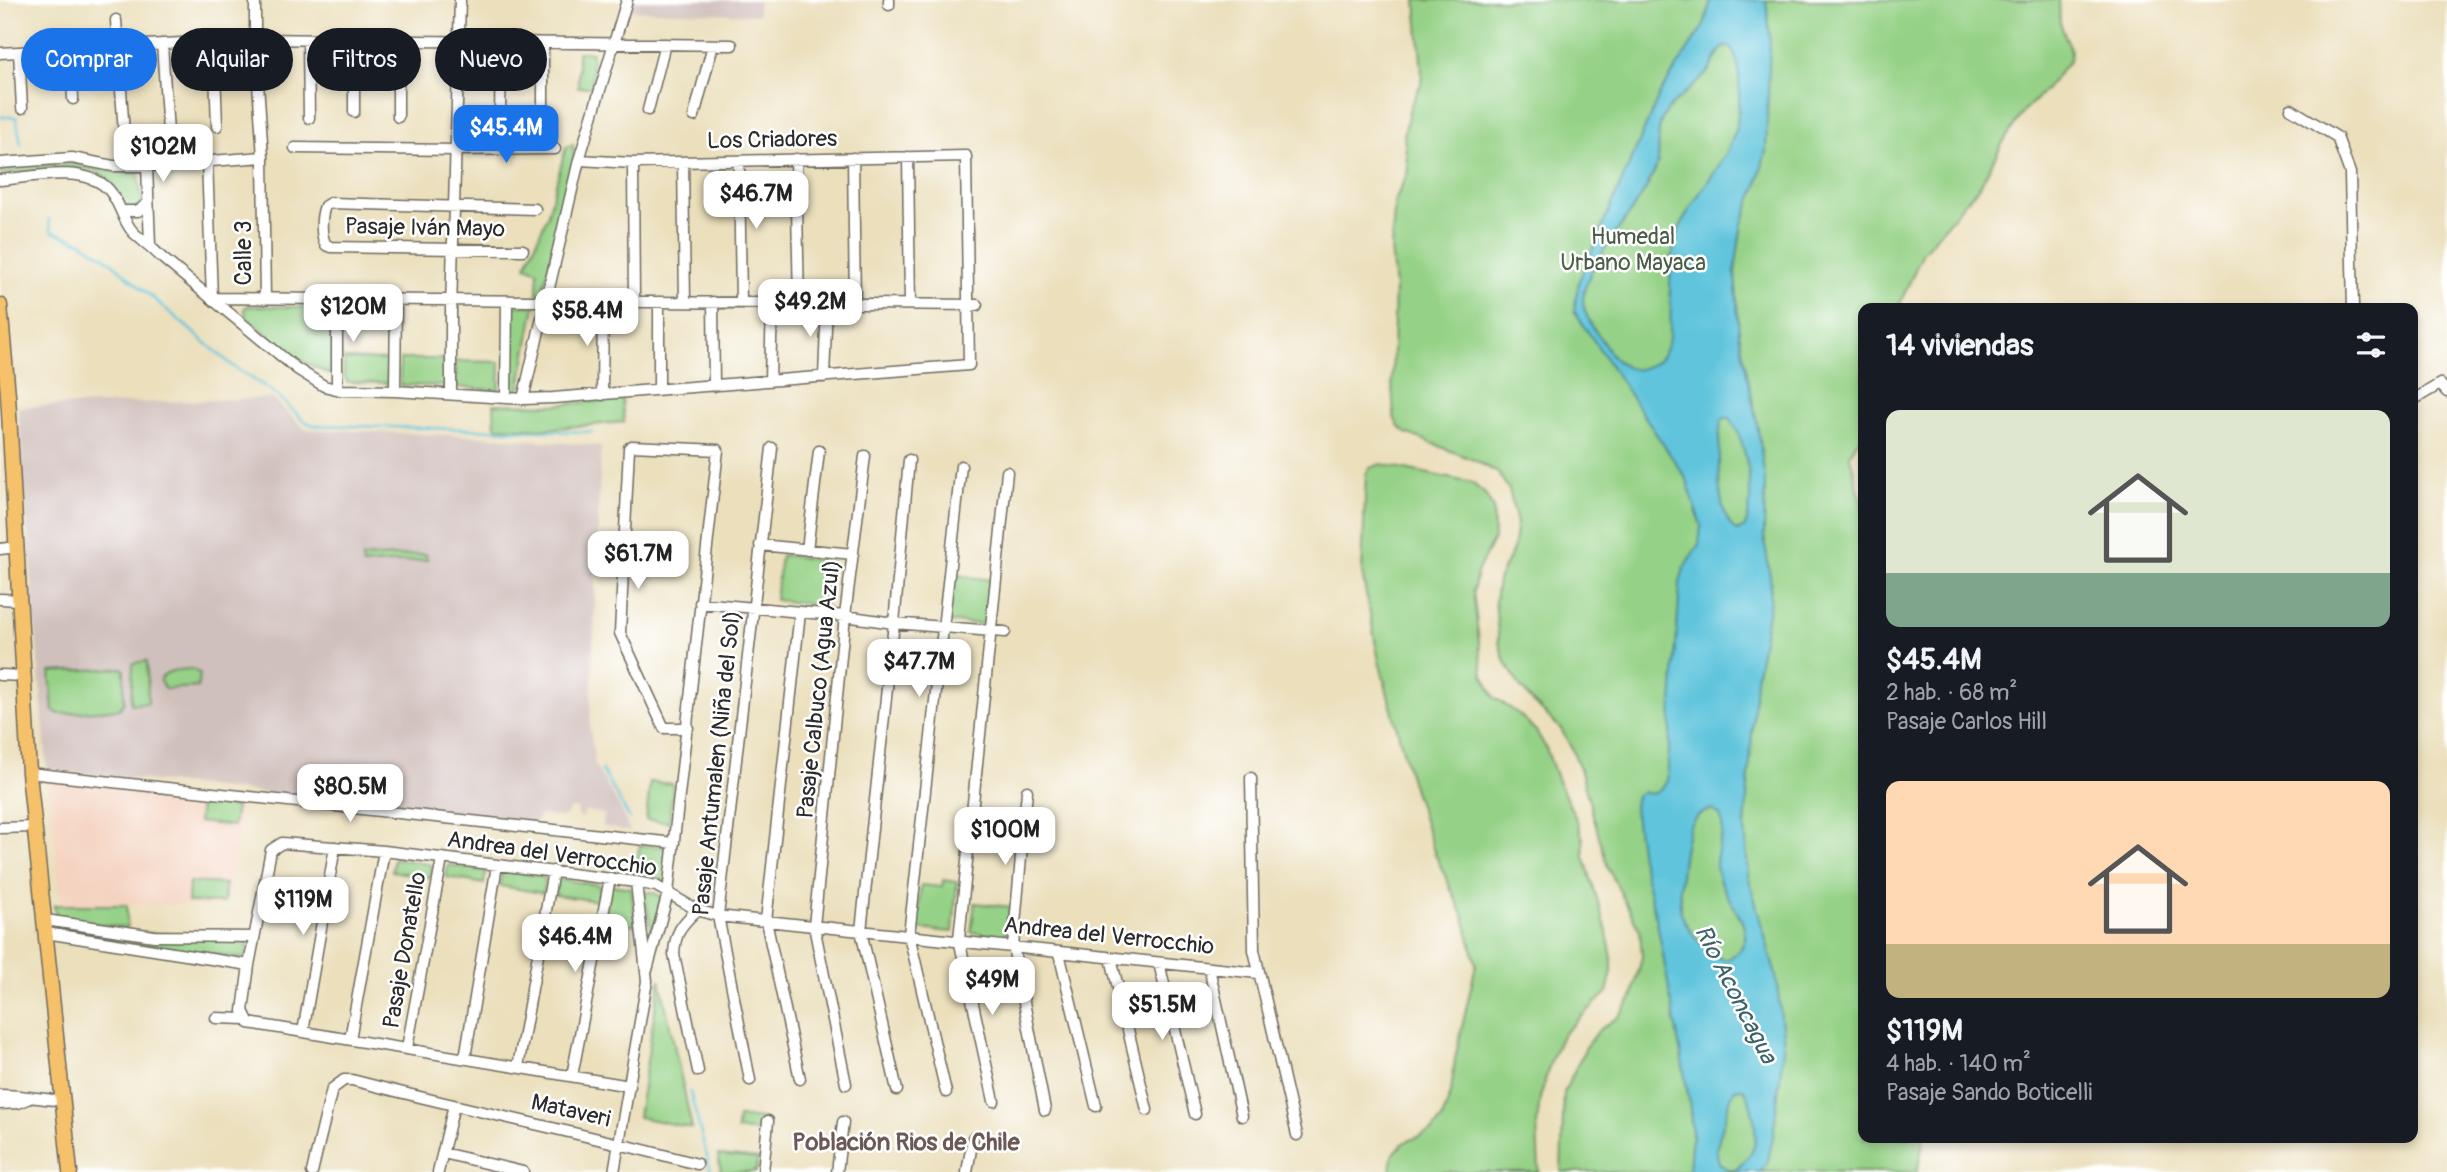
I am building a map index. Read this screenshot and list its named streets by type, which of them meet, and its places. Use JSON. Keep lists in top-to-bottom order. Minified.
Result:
{"streets":{"street":["Los Criadores","Pasaje Iván Mayo","Calle 3","Pasaje Calbuco (Agua Azul)","Pasaje Antumalen (Niña del Sol)","Andrea del Verrocchio","Pasaje Donatello","Mataveri"]},"crossings":[["Pasaje Calbuco (Agua Azul)","Andrea del Verrocchio"],["Pasaje Antumalen (Niña del Sol)","Andrea del Verrocchio"],["Andrea del Verrocchio","Pasaje Donatello"]],"districts":["Población Rios de Chile"],"water":["Río Aconcagua"],"parks":["Humedal Urbano Mayaca"],"page":{"chip":["Comprar","Alquilar","Filtros","Nuevo"],"price":["$45.4M","$102M","$46.7M","$49.2M","$120M","$58.4M","$61.7M","$47.7M","$80.5M","$100M","$119M","$46.4M","$49M","$51.5M"],"heading":"14 viviendas","list":[{"name":"$45.4M","note":"2 hab. · 68 m² · Pasaje Carlos Hill"},{"name":"$119M","note":"4 hab. · 140 m² · Pasaje Sando Boticelli"}]}}
